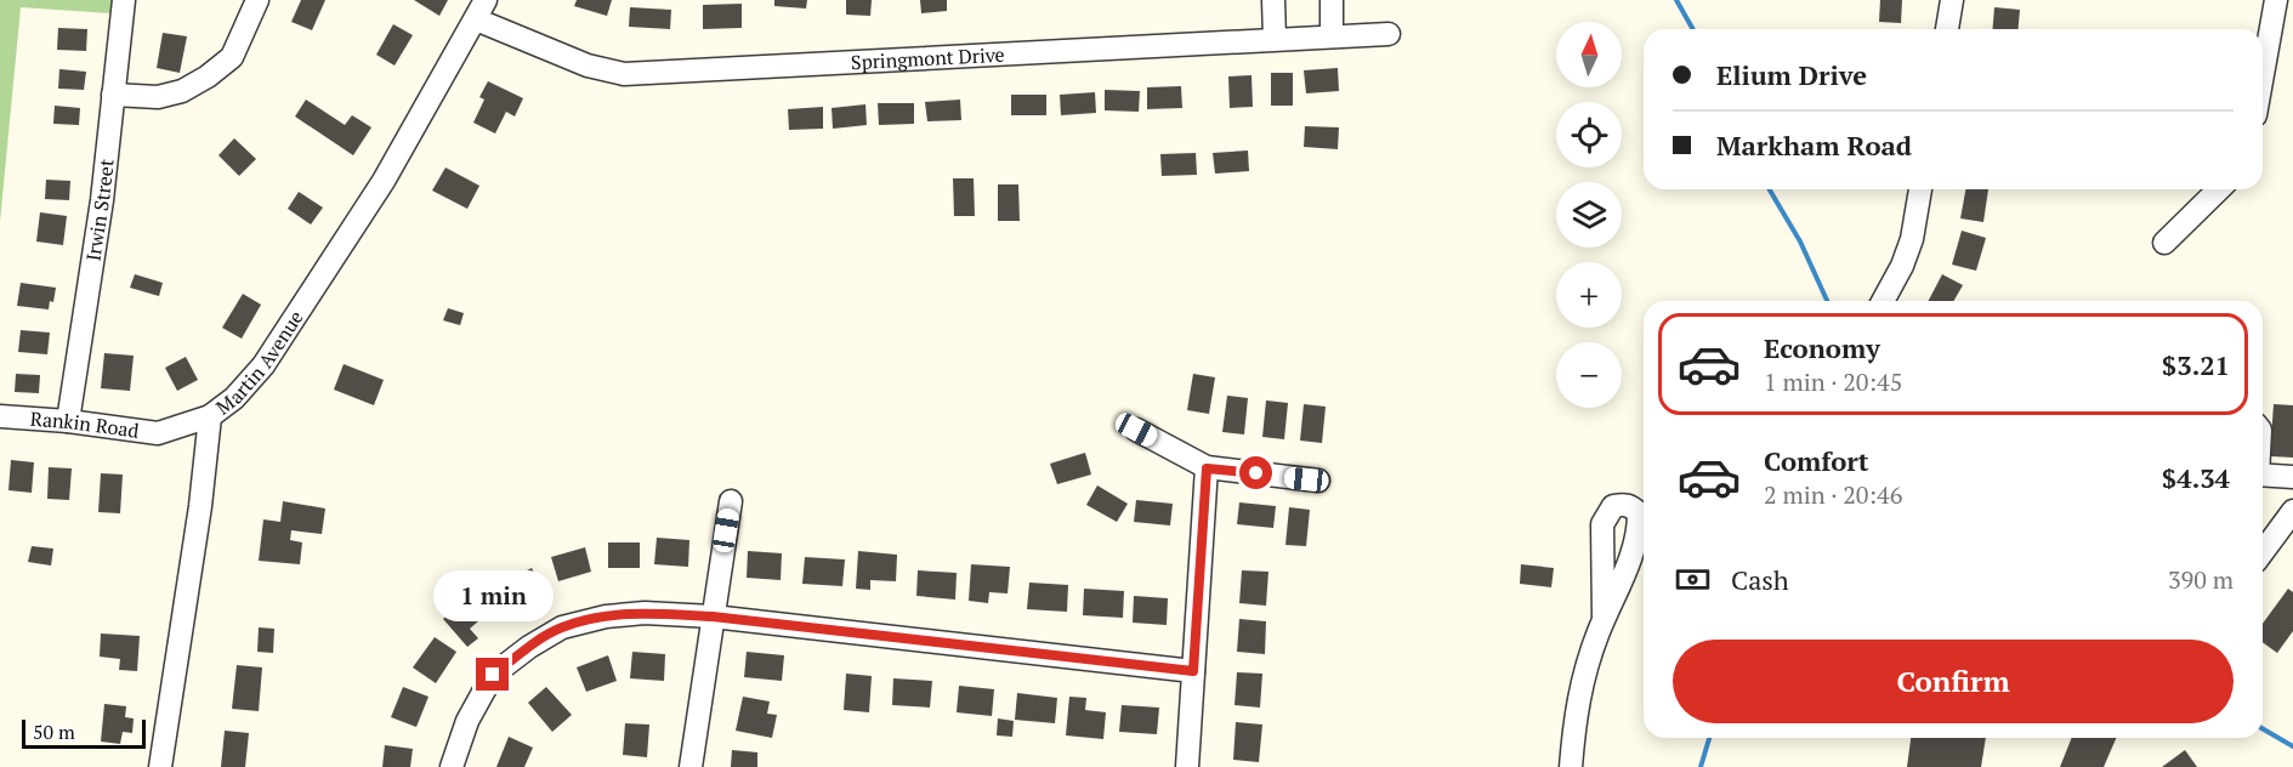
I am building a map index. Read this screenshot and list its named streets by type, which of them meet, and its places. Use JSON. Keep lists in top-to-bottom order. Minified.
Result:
{"streets":{"street":["Springmont Drive","Irwin Street","Martin Avenue","Rankin Road"]},"crossings":[["Springmont Drive","Martin Avenue"],["Irwin Street","Rankin Road"],["Martin Avenue","Rankin Road"]],"scale_bar":"50 m","north":"top","page":{"map_buttons":["+","−"],"banner":["Elium Drive","Markham Road"],"list":[{"name":"Economy","note":"1 min · 20:45","value":"$3.21"},{"name":"Comfort","note":"2 min · 20:46","value":"$4.34"}],"pay":["Cash","390 m"],"bubble":"1 min","buttons":"Confirm","scale":"50 m"}}
